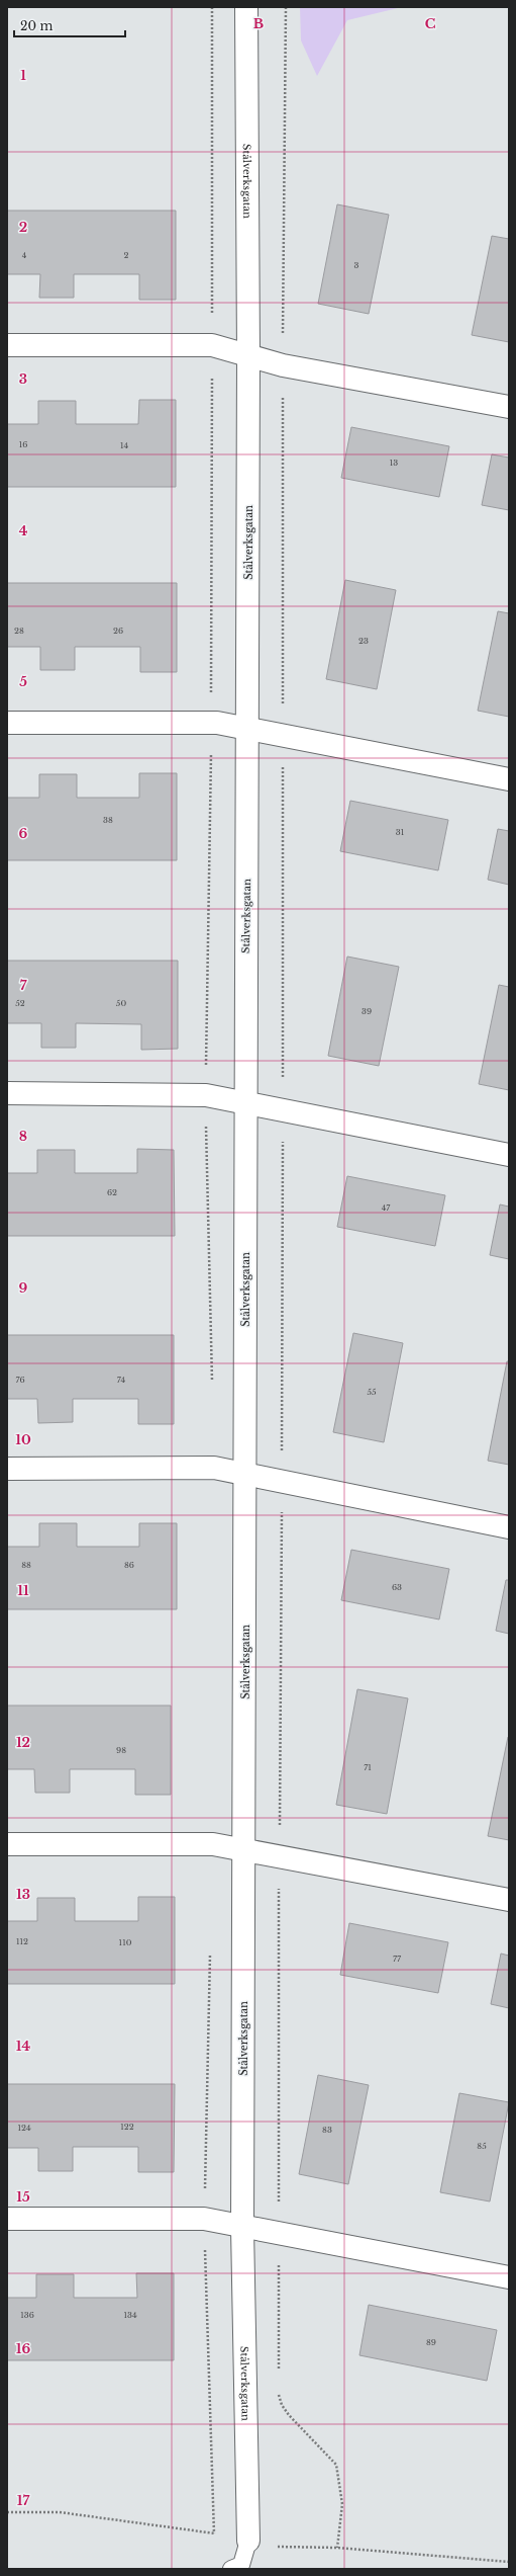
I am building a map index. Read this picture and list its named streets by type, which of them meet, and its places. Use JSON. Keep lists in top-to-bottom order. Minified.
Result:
{"streets":{"street":["Stålverksgatan"]},"house_numbers":["4","2","3","16","14","13","28","26","23","38","31","52","50","39","62","47","76","74","55","88","86","63","98","71","112","110","77","122","124","83","85","136","134","89"],"scale_bar":"20 m","grid":{"columns":["B","C"],"rows":["1","2","3","4","5","6","7","8","9","10","11","12","13","14","15","16","17"]}}
